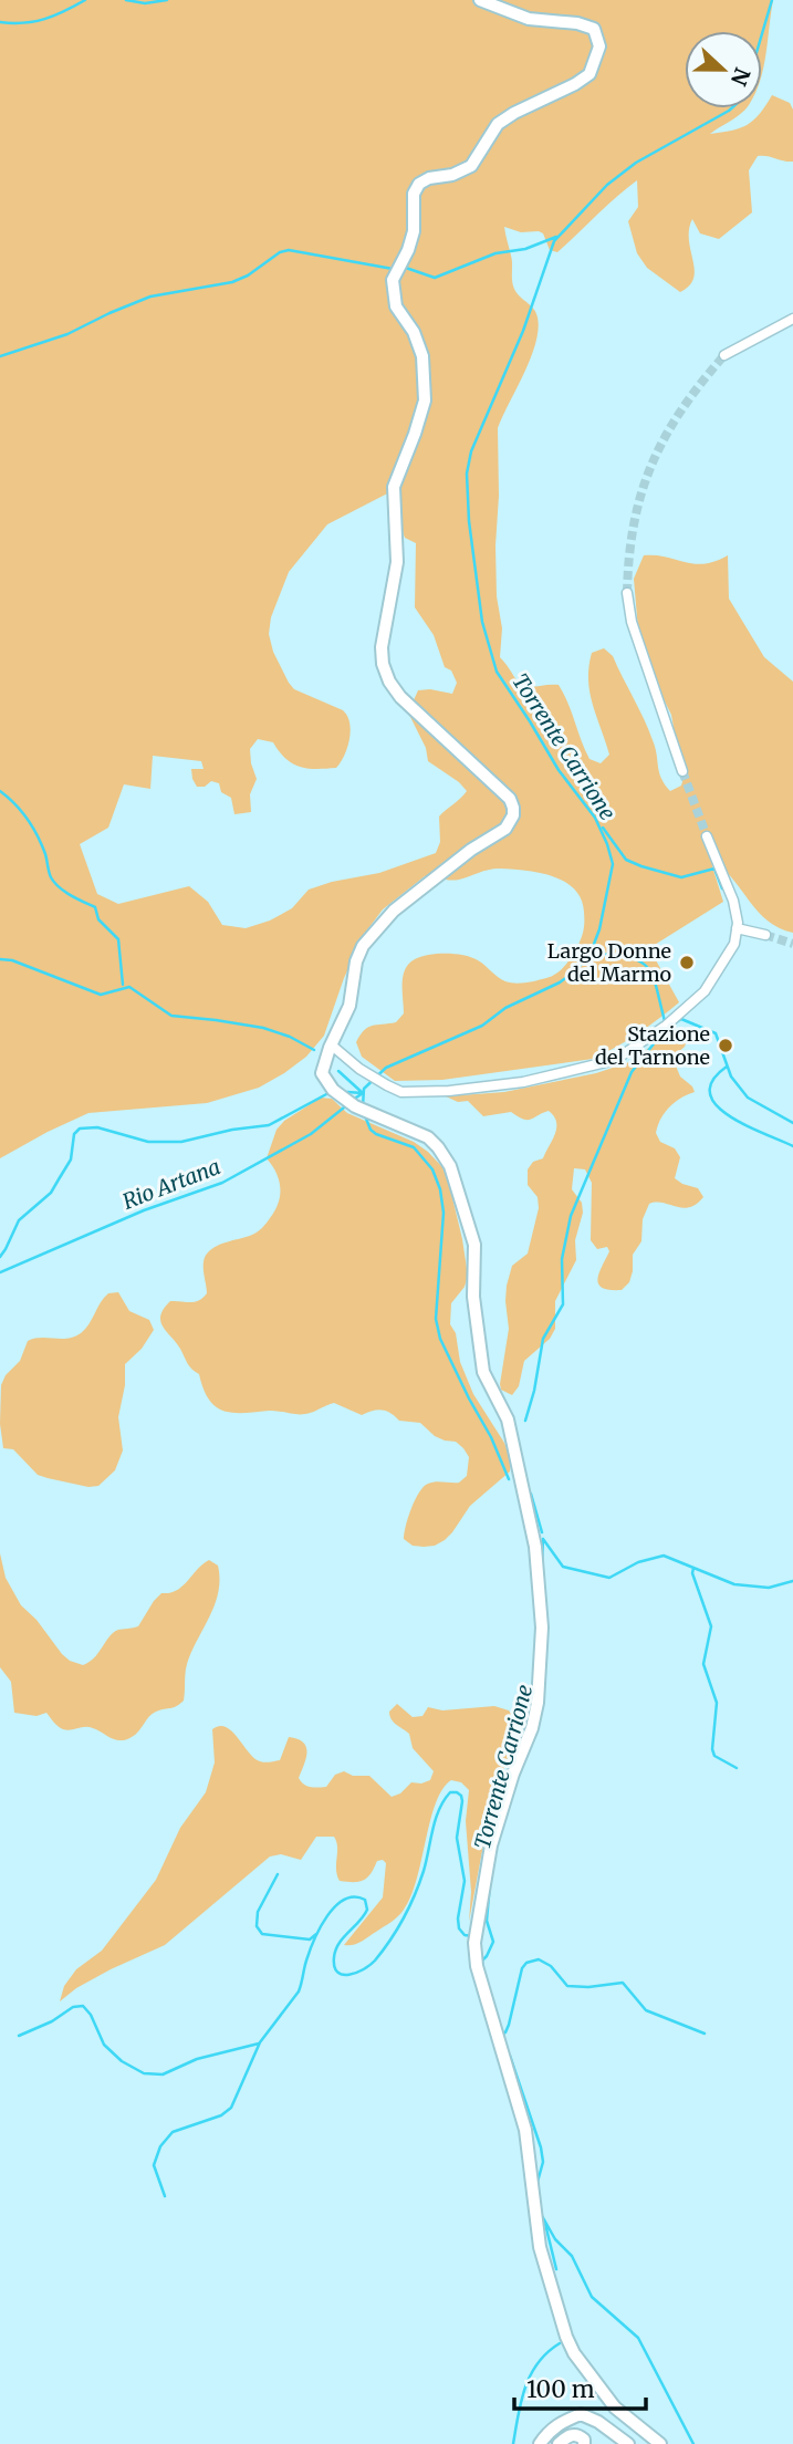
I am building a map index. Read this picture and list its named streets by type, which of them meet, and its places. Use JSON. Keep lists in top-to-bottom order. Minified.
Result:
{"water":["Torrente Carrione","Rio Artana"],"places":["Largo Donne del Marmo","Stazione del Tarnone"],"scale_bar":"100 m","north":"right"}
